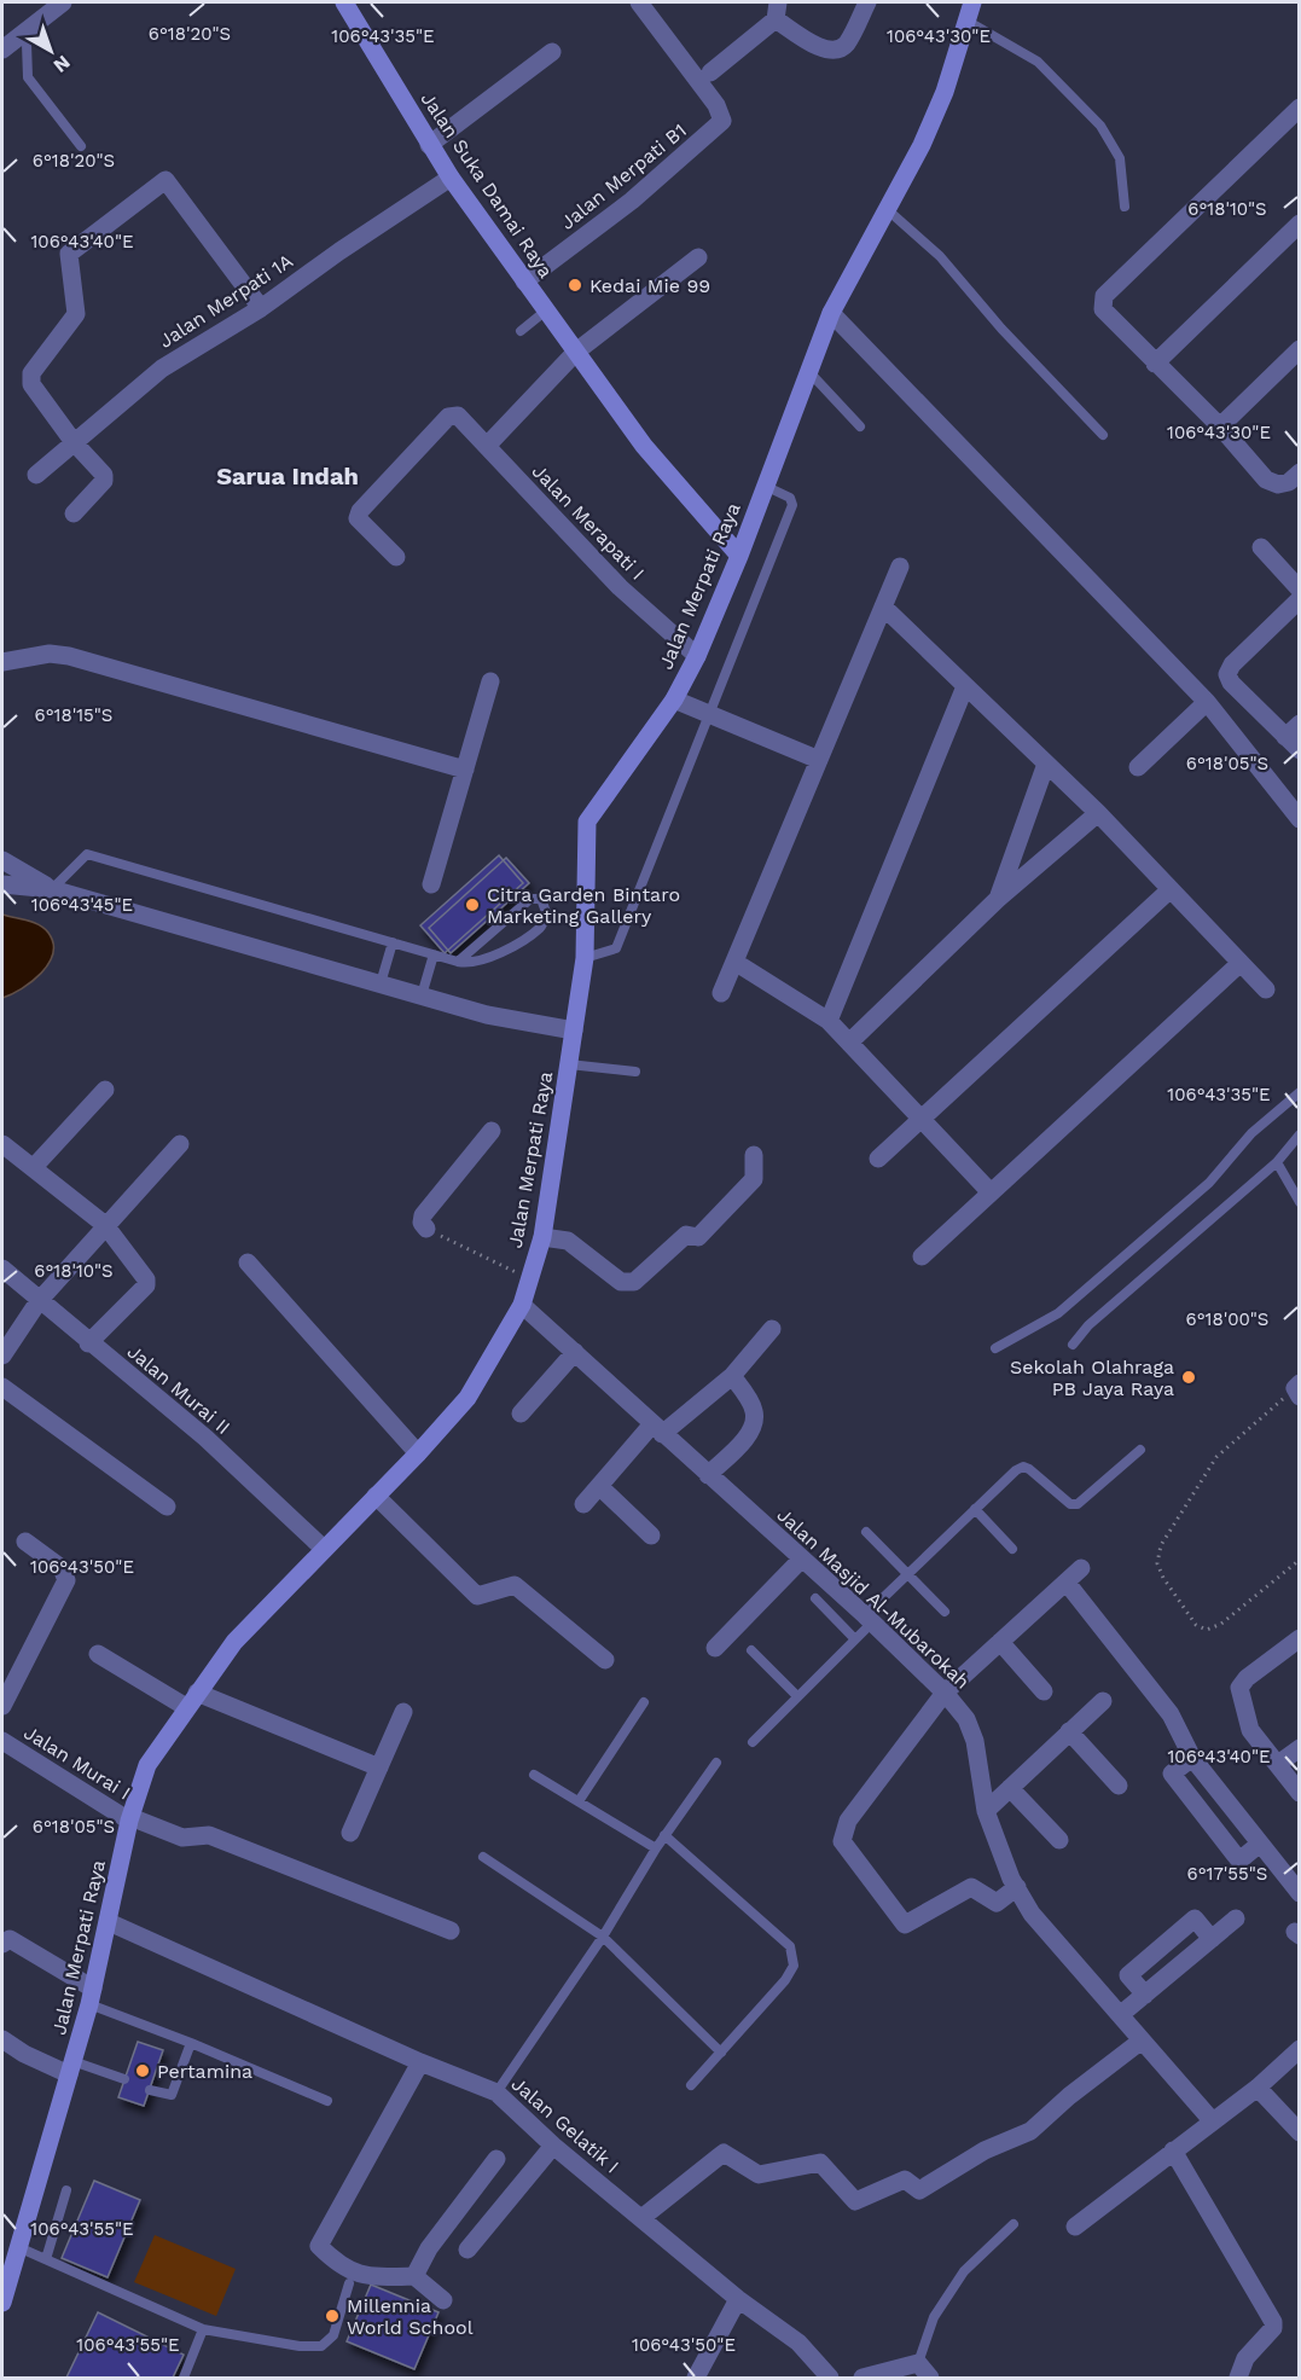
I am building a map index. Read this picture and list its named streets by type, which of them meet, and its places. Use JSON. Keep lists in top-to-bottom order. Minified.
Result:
{"streets":{"main road":["Jalan Suka Damai Raya","Jalan Merpati Raya"],"street":["Jalan Merpati B1","Jalan Merpati 1A","Jalan Merapati I","Jalan Murai II","Jalan Masjid Al-Mubarokah","Jalan Murai I","Jalan Gelatik I"]},"crossings":[["Jalan Merpati B1","Jalan Suka Damai Raya"],["Jalan Suka Damai Raya","Jalan Merpati 1A"],["Jalan Suka Damai Raya","Jalan Merpati Raya"],["Jalan Merapati I","Jalan Merpati Raya"],["Jalan Merpati Raya","Jalan Murai II"],["Jalan Merpati Raya","Jalan Masjid Al-Mubarokah"],["Jalan Merpati Raya","Jalan Murai I"],["Jalan Merpati Raya","Jalan Gelatik I"]],"districts":["Sarua Indah"],"places":["Kedai Mie 99","Citra Garden Bintaro Marketing Gallery","Sekolah Olahraga PB Jaya Raya","Pertamina","Millennia World School"],"north":"bottom right","coordinates":["6°18'20\"S","106°43'35\"E","106°43'30\"E","6°18'10\"S","106°43'40\"E","6°18'15\"S","6°18'05\"S","106°43'45\"E","6°18'00\"S","106°43'50\"E","6°17'55\"S","106°43'55\"E"]}
